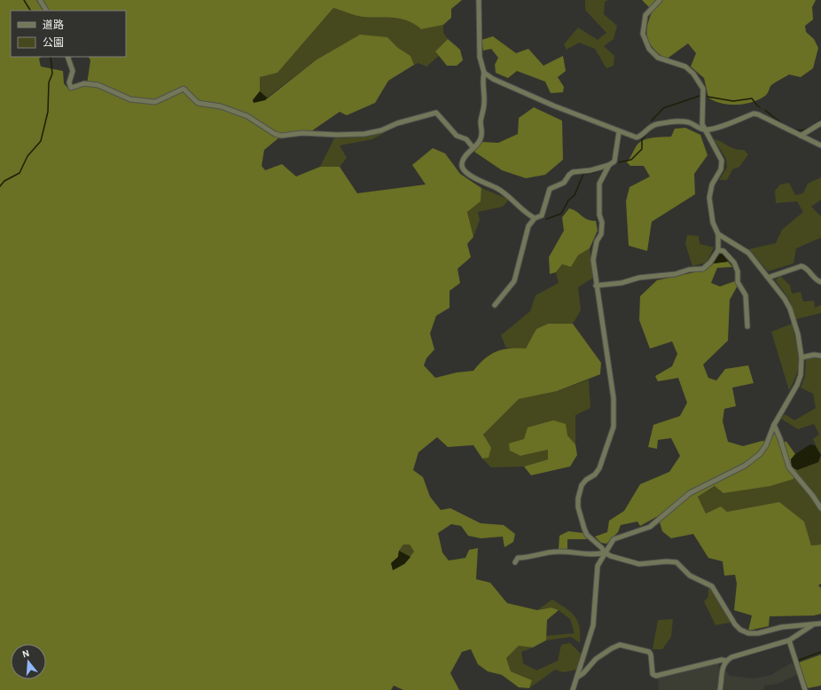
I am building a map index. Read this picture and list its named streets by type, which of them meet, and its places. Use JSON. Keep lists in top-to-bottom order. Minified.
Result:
{"legend":["道路","公園"],"north":"top"}
